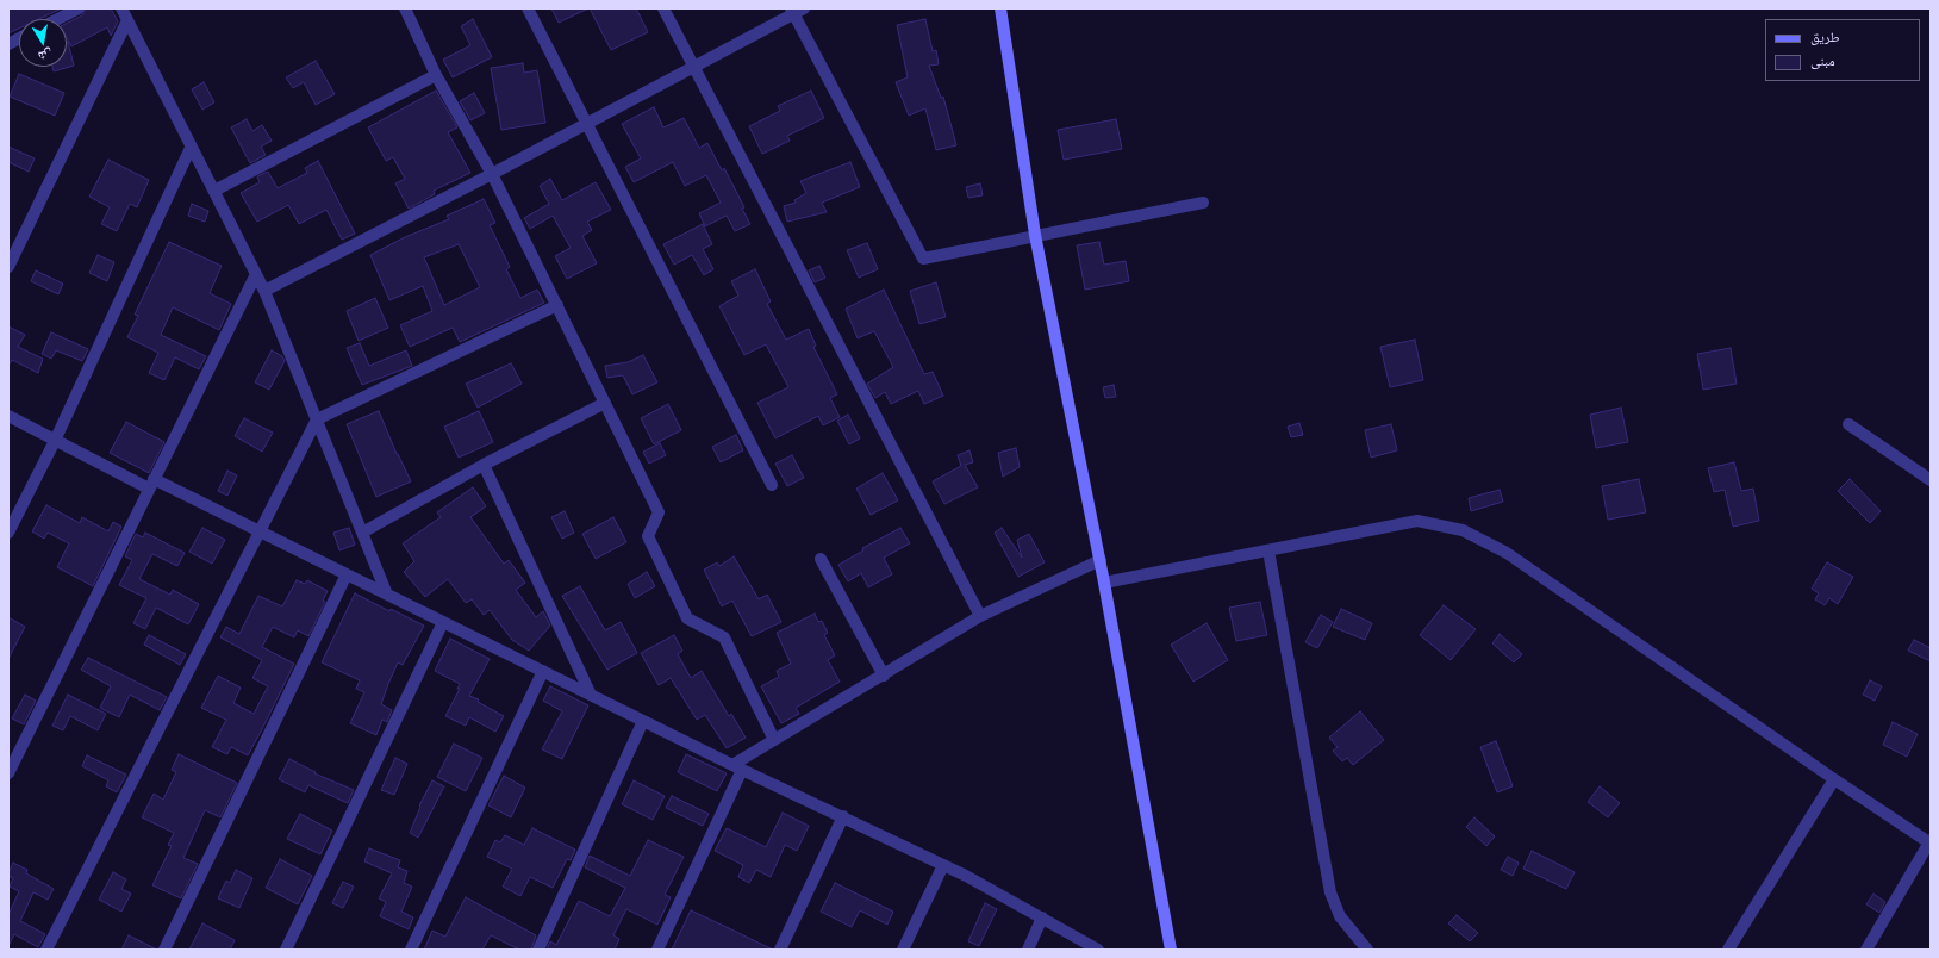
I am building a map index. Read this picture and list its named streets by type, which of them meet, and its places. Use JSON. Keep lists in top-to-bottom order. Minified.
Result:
{"legend":["طريق","مبنى"],"north":"bottom"}
